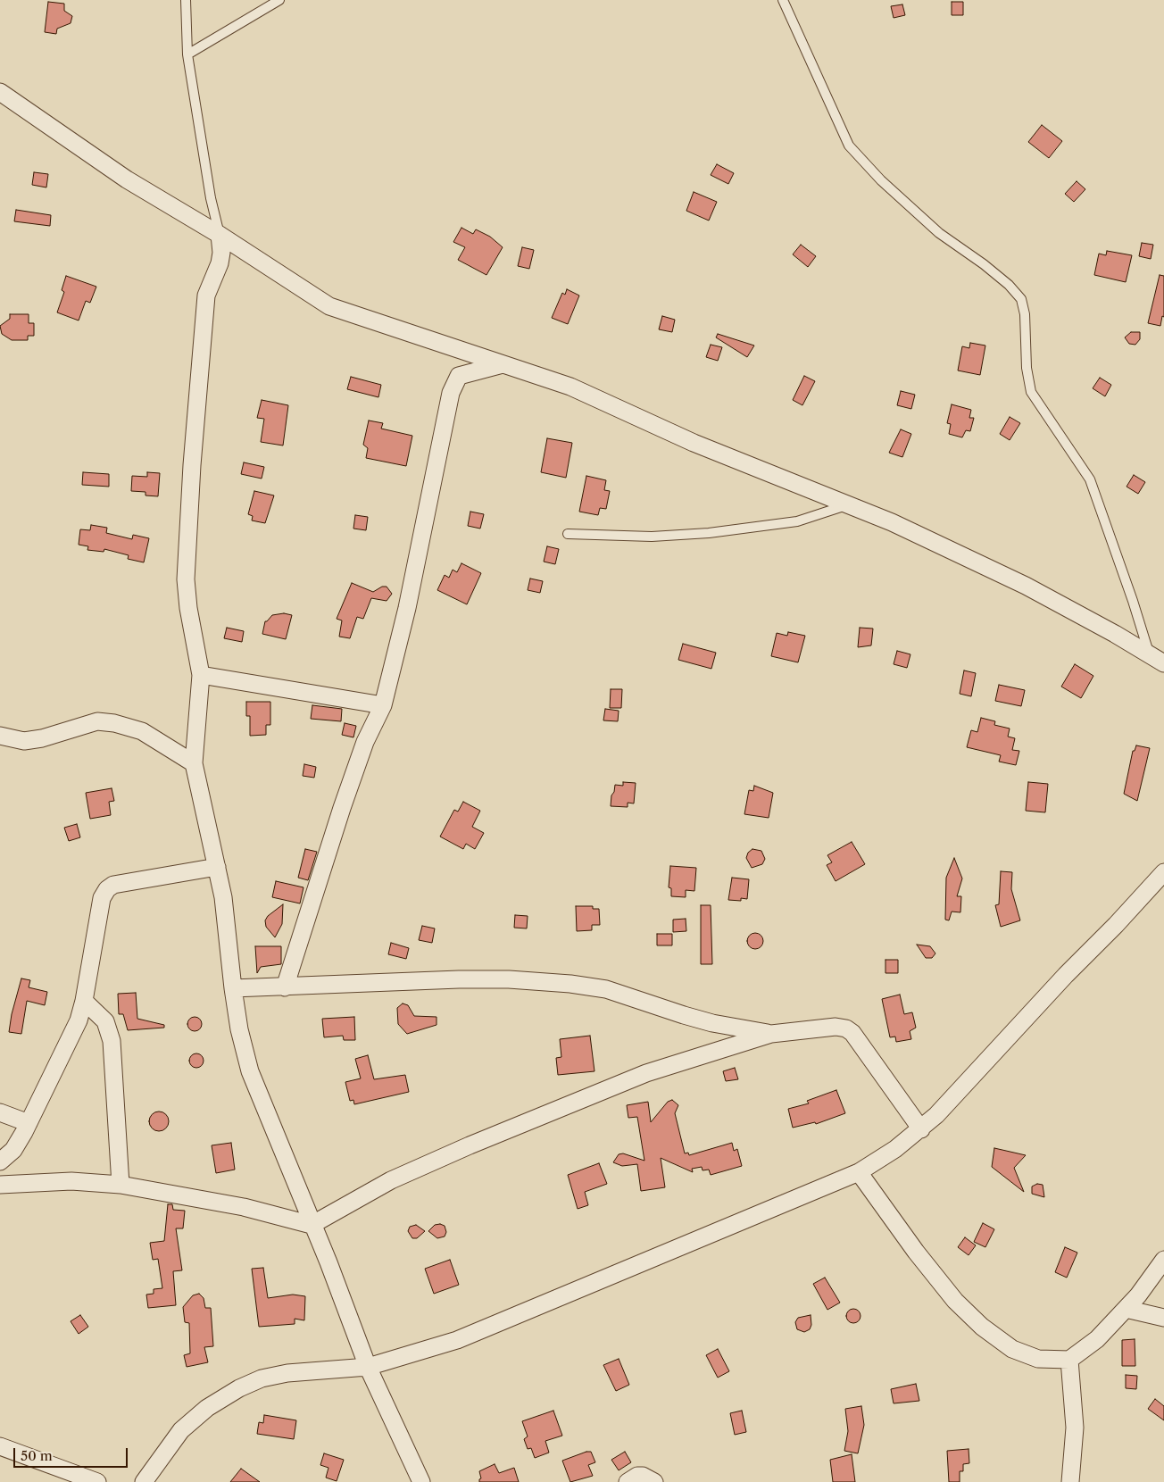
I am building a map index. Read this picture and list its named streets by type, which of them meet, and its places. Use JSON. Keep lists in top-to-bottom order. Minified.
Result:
{"scale_bar":"50 m"}
